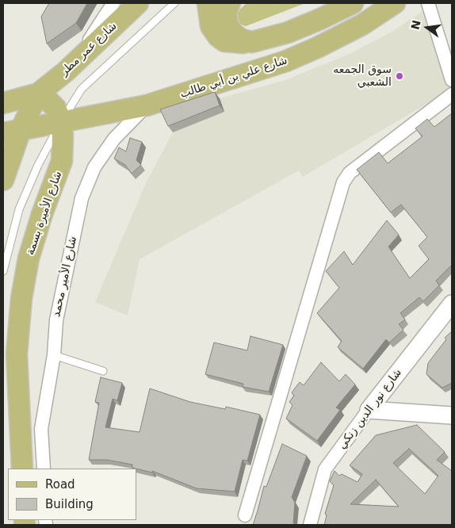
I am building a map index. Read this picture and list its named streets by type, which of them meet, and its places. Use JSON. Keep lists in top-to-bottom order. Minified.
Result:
{"streets":{"main road":["شارع عمر مطر","شارع علي بن أبي طالب","شارع الأميرة بسمة"],"street":["شارع الأمير محمد","شارع نور الدين زنكي"]},"crossings":[["شارع عمر مطر","شارع الأميرة بسمة"],["شارع علي بن أبي طالب","شارع الأميرة بسمة"],["شارع علي بن أبي طالب","شارع الأمير محمد"]],"places":["سوق الجمعه الشعبي"],"legend":["Road","Building"],"north":"left"}
